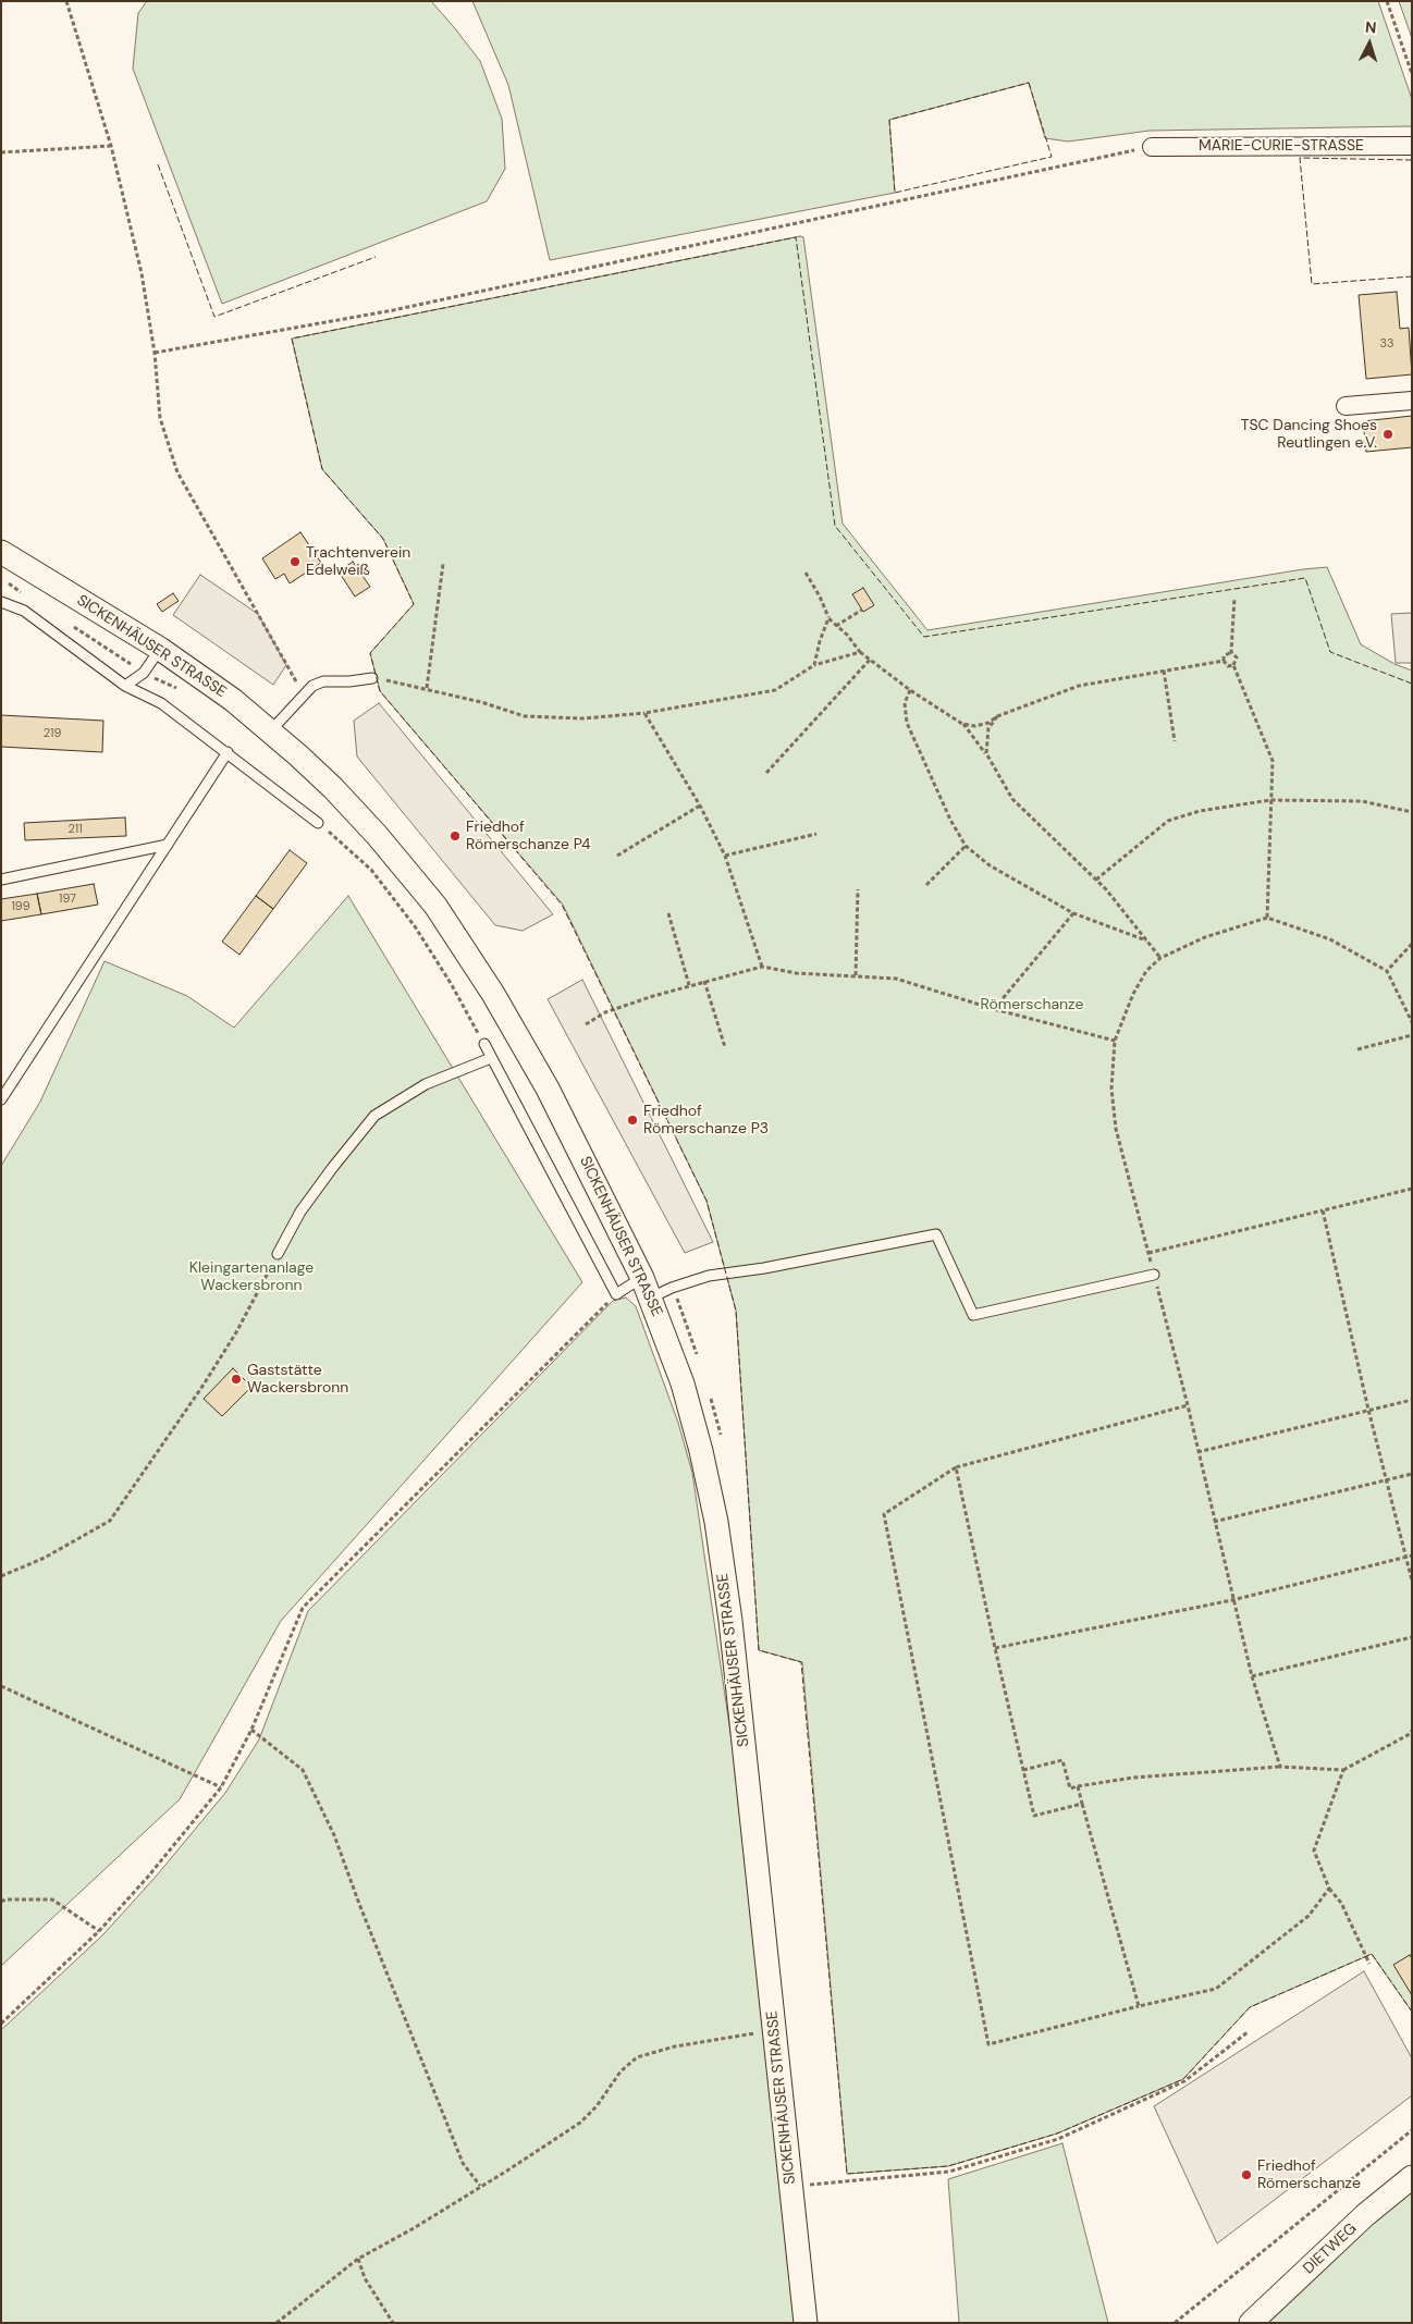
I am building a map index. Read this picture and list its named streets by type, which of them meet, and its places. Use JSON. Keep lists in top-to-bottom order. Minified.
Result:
{"streets":{"street":["MARIE-CURIE-STRASSE","SICKENHÄUSER STRASSE","DIETWEG"]},"parks":["Römerschanze","Kleingartenanlage Wackersbronn"],"places":["TSC Dancing Shoes Reutlingen e.V.","Trachtenverein Edelweiß","Friedhof Römerschanze P4","Friedhof Römerschanze P3","Gaststätte Wackersbronn","Friedhof Römerschanze"],"house_numbers":["33","219","211","197","199"],"north":"top"}
